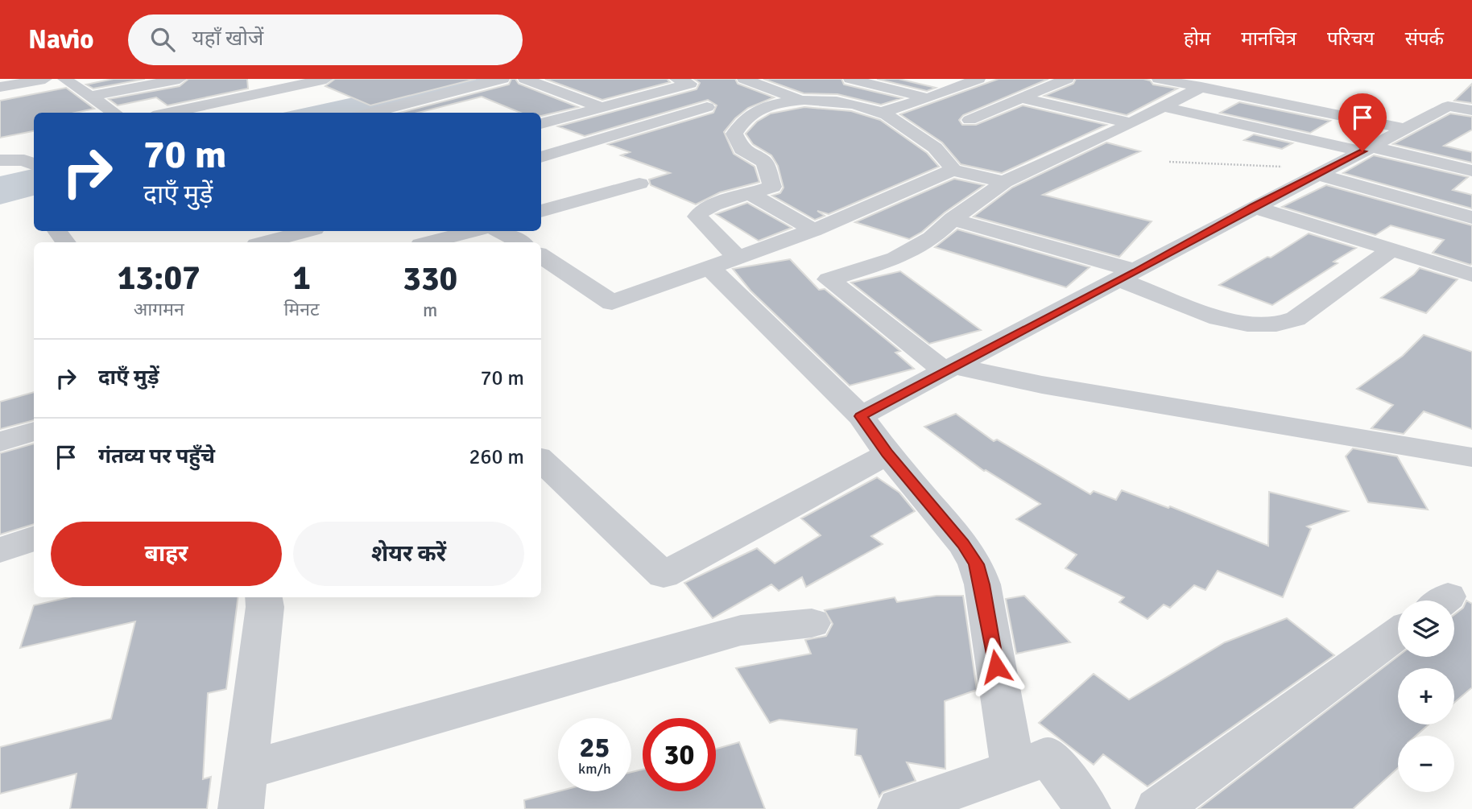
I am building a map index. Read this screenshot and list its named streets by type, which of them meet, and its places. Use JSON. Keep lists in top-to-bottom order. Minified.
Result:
{"page":{"header":"Navio","search":"यहाँ खोजें","nav":["होम","मानचित्र","परिचय","संपर्क"],"turn":["70 m","दाएँ मुड़ें"],"eta":["13:07","आगमन","1","मिनट","330","m"],"list":[{"name":"दाएँ मुड़ें","value":"70 m"},{"name":"गंतव्य पर पहुँचे","value":"260 m"}],"buttons":["बाहर","शेयर करें"],"map_buttons":["+","−"],"speed":"25 km/h","limit":"30"}}
